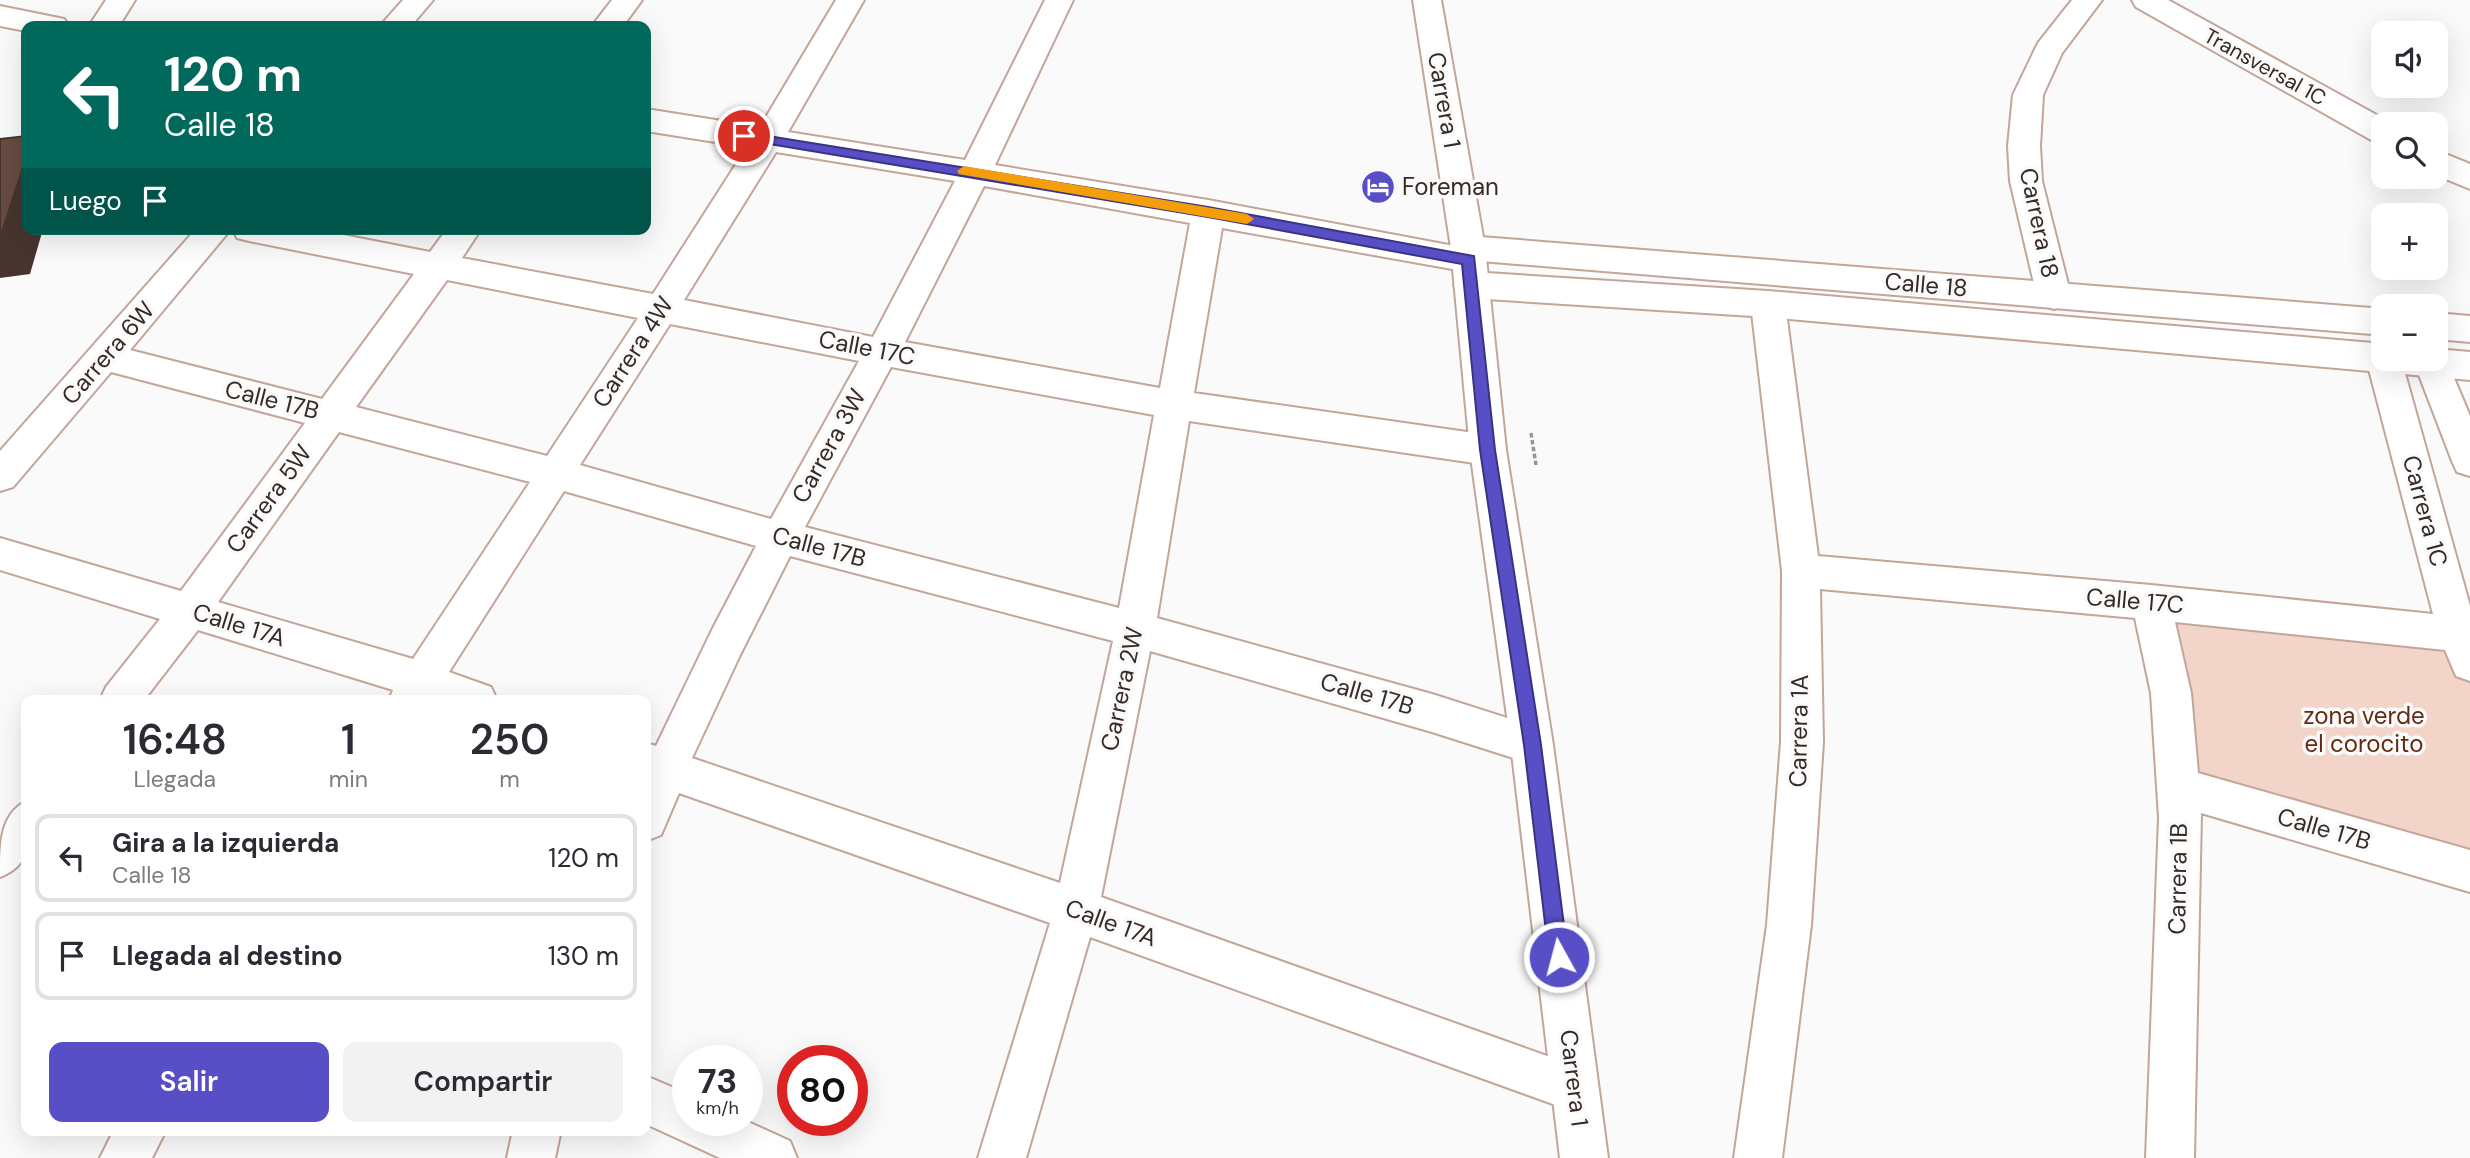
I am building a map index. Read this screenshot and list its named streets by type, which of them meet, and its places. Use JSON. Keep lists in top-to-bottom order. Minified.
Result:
{"streets":{"main road":["Transversal 1C","Carrera 1","Carrera 18","Calle 18","Calle 17C","Carrera 4W","Carrera 6W","Calle 17B","Carrera 3W","Carrera 5W","Carrera 1C","Calle 17A","Carrera 2W","Carrera 1A","Carrera 1B"]},"crossings":[["Carrera 1","Calle 18"],["Carrera 1","Calle 17C"],["Carrera 1","Calle 17B"],["Carrera 1","Calle 17A"],["Carrera 18","Calle 18"],["Calle 18","Carrera 4W"],["Calle 18","Carrera 3W"],["Calle 18","Carrera 2W"],["Calle 18","Carrera 1A"],["Calle 17C","Carrera 4W"],["Calle 17C","Carrera 3W"],["Calle 17C","Carrera 5W"],["Calle 17C","Carrera 1C"],["Calle 17C","Carrera 2W"],["Calle 17C","Carrera 1A"],["Calle 17C","Carrera 1B"],["Carrera 4W","Calle 17B"],["Carrera 4W","Calle 17A"],["Carrera 6W","Calle 17B"],["Calle 17B","Carrera 3W"],["Calle 17B","Carrera 5W"],["Calle 17B","Carrera 2W"],["Calle 17B","Carrera 1B"],["Carrera 3W","Calle 17A"],["Carrera 5W","Calle 17A"],["Calle 17A","Carrera 2W"]],"parks":["zona verde el corocito"],"places":{"hotel":["Foreman"]},"page":{"map_buttons":["+","−"],"turn":["120 m","Calle 18"],"then":"Luego","eta":["16:48","Llegada","1","min","250","m"],"list":[{"name":"Gira a la izquierda","note":"Calle 18","value":"120 m"},{"name":"Llegada al destino","value":"130 m"}],"buttons":["Salir","Compartir"],"speed":"73 km/h","limit":"80"}}
